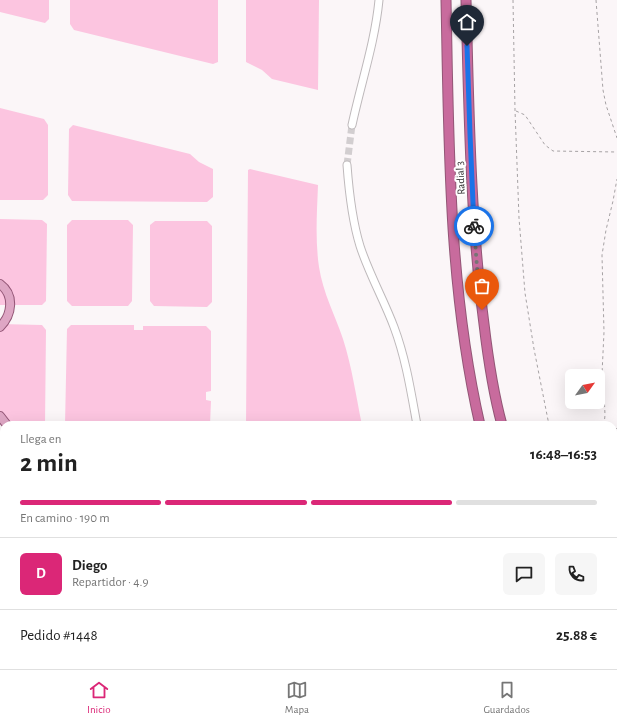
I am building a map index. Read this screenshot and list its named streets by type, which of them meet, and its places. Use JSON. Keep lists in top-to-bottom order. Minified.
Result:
{"streets":{"highway":["Radial 3"]},"north":"top right","page":{"heading":["2 min","Llega en","16:48–16:53"],"panel":["Diego","Repartidor · 4.9","Pedido #1448","25.88 €"],"bar":"En camino · 190 m","round":"D","tabs":["Inicio","Mapa","Guardados"]}}
